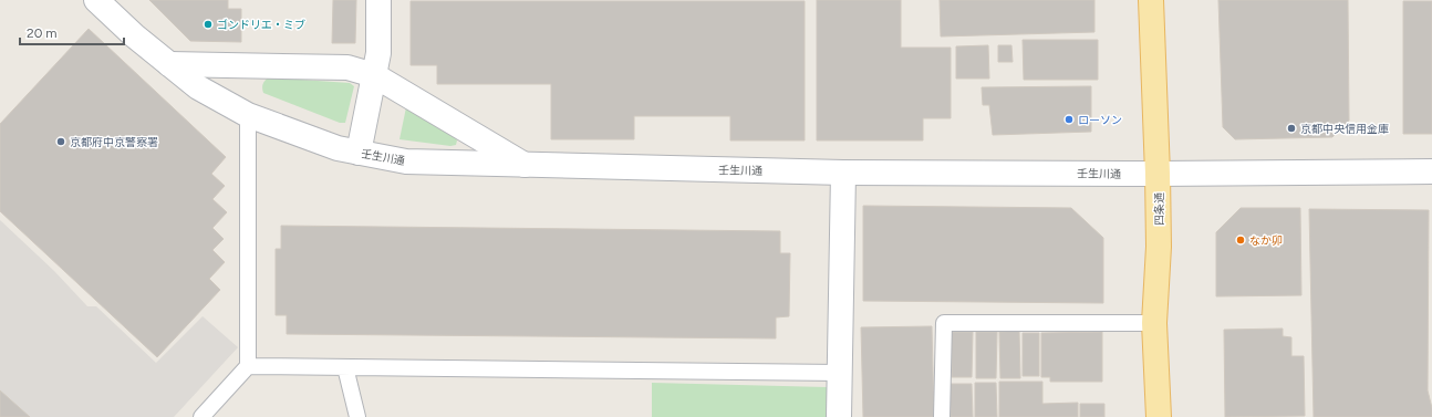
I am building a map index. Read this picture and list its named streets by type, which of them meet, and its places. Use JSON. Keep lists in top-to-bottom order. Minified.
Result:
{"streets":{"main road":["四条通"],"street":["壬生川通"]},"crossings":[["壬生川通","四条通"]],"places":["ゴンドリエ・ミブ","ローソン","京都中央信用金庫","京都府中京警察署","なか卯"],"scale_bar":"20 m"}
